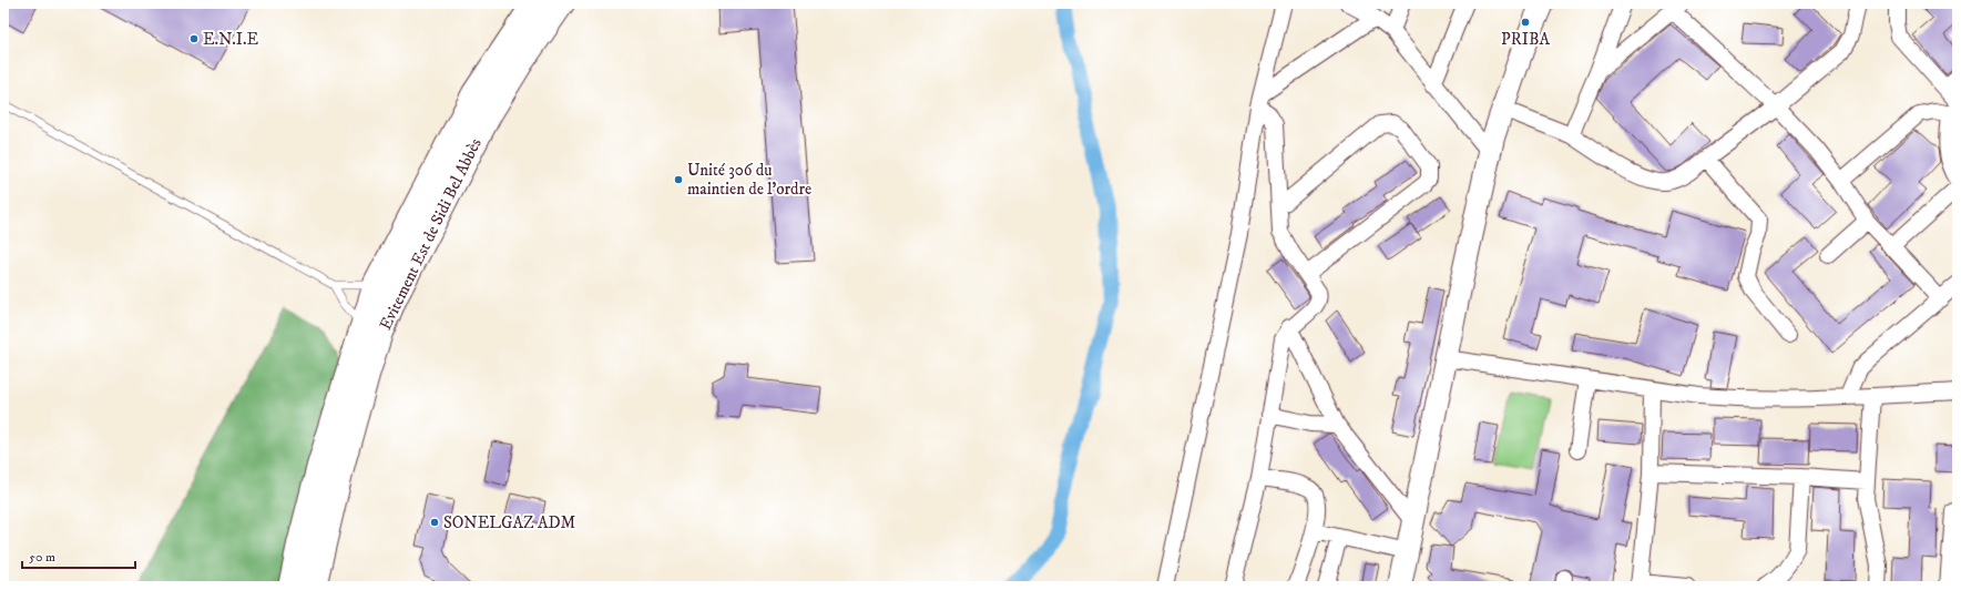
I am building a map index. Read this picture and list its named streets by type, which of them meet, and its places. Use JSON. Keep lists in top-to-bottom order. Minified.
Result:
{"streets":{"highway":["Evitement Est de Sidi Bel Abbès"]},"places":["PRIBA","E.N.I.E","Unité 306 du maintien de l'ordre","SONELGAZ ADM"],"scale_bar":"50 m"}
